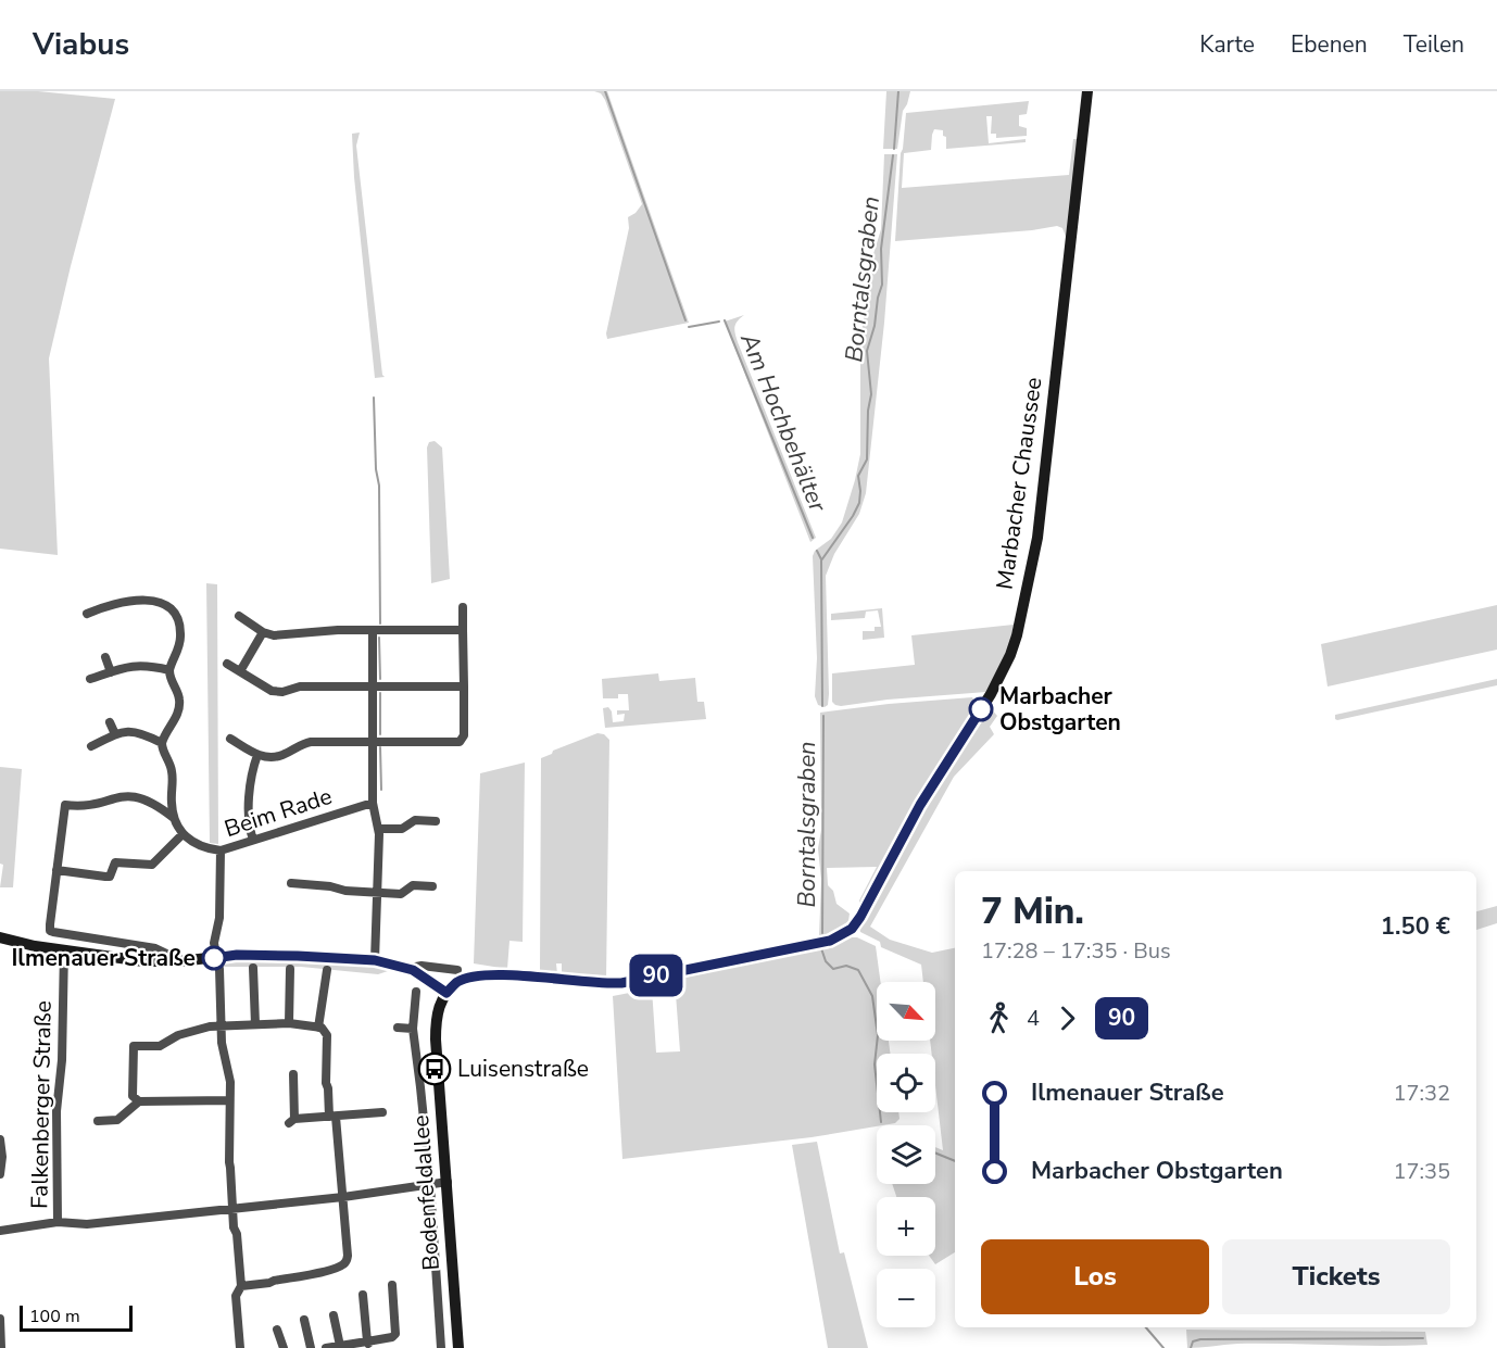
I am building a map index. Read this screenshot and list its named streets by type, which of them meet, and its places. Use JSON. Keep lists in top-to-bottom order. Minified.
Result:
{"streets":{"street":["Marbacher Chaussee","Beim Rade","Falkenberger Straße","Bodenfeldallee"]},"crossings":[["Marbacher Chaussee","Bodenfeldallee"]],"water":["Borntalsgraben","Am Hochbehälter"],"places":{"other":["Marbacher Obstgarten","Ilmenauer Straße"],"bus stop":["Luisenstraße"]},"lines":["bus line 90"],"scale_bar":"100 m","north":"bottom right","page":{"header":"Viabus","nav":["Karte","Ebenen","Teilen"],"on_map":"90","heading":["7 Min.","17:28 – 17:35 · Bus","1.50 €"],"map_buttons":["+","−"],"legs":["4","90"],"list":[{"name":"Ilmenauer Straße","value":"17:32"},{"name":"Marbacher Obstgarten","value":"17:35"}],"buttons":["Los","Tickets"],"scale":"100 m"}}
